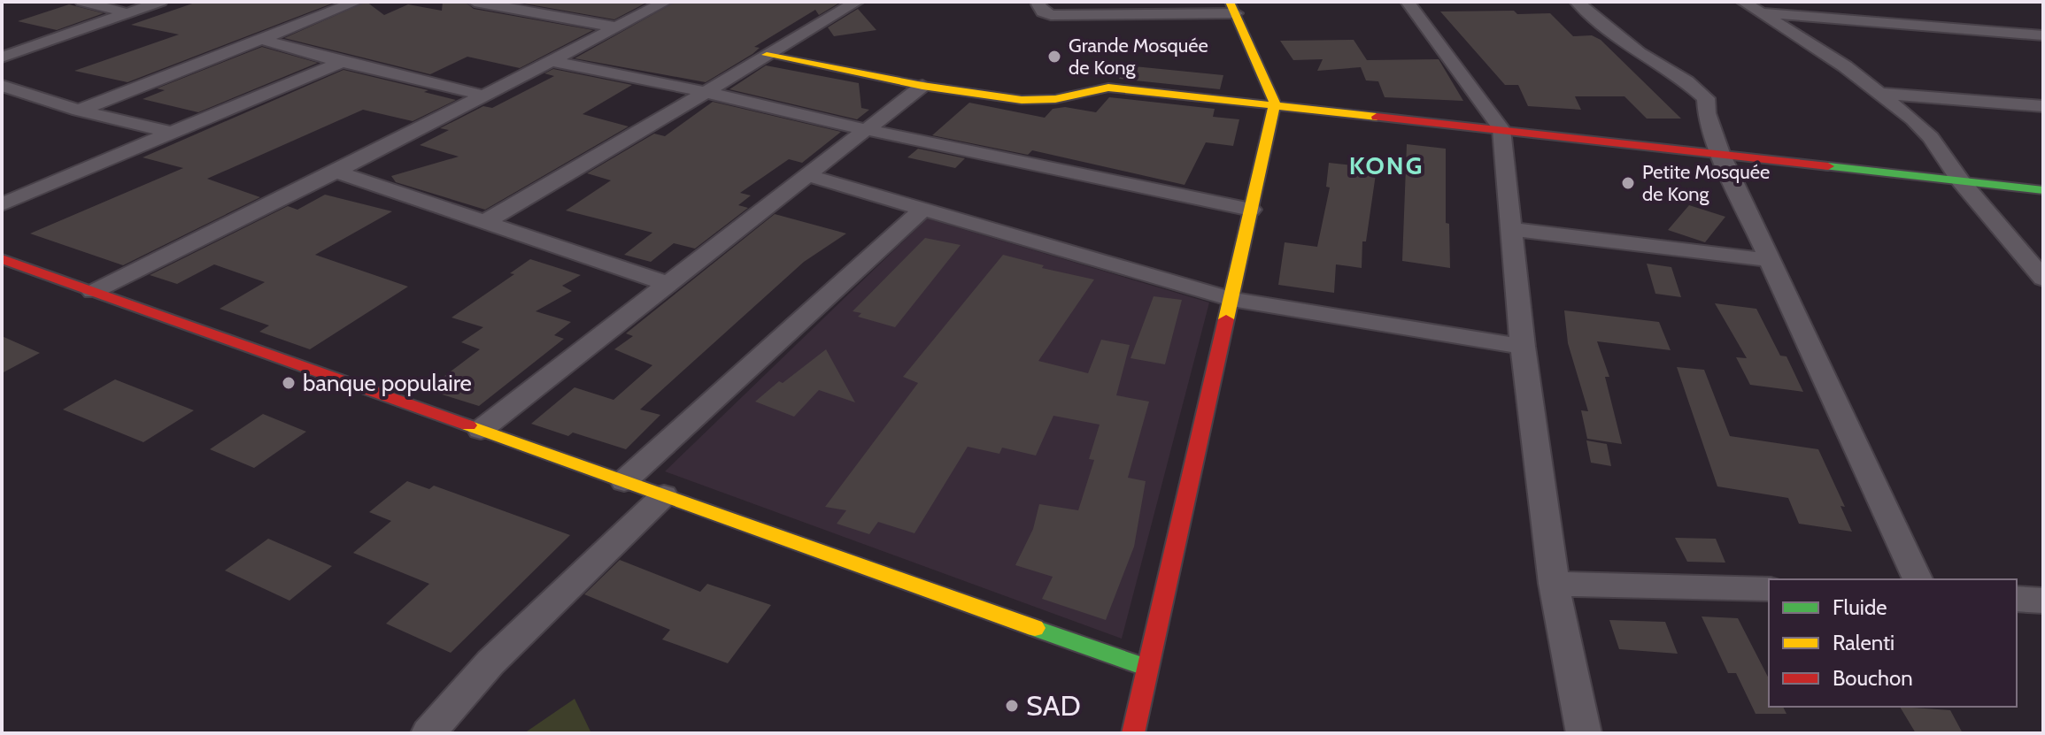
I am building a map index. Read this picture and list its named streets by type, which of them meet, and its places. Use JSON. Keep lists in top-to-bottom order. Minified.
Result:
{"districts":["KONG"],"places":["Grande Mosquée de Kong","Petite Mosquée de Kong","banque populaire","SAD"],"legend":["Fluide","Ralenti","Bouchon"]}
